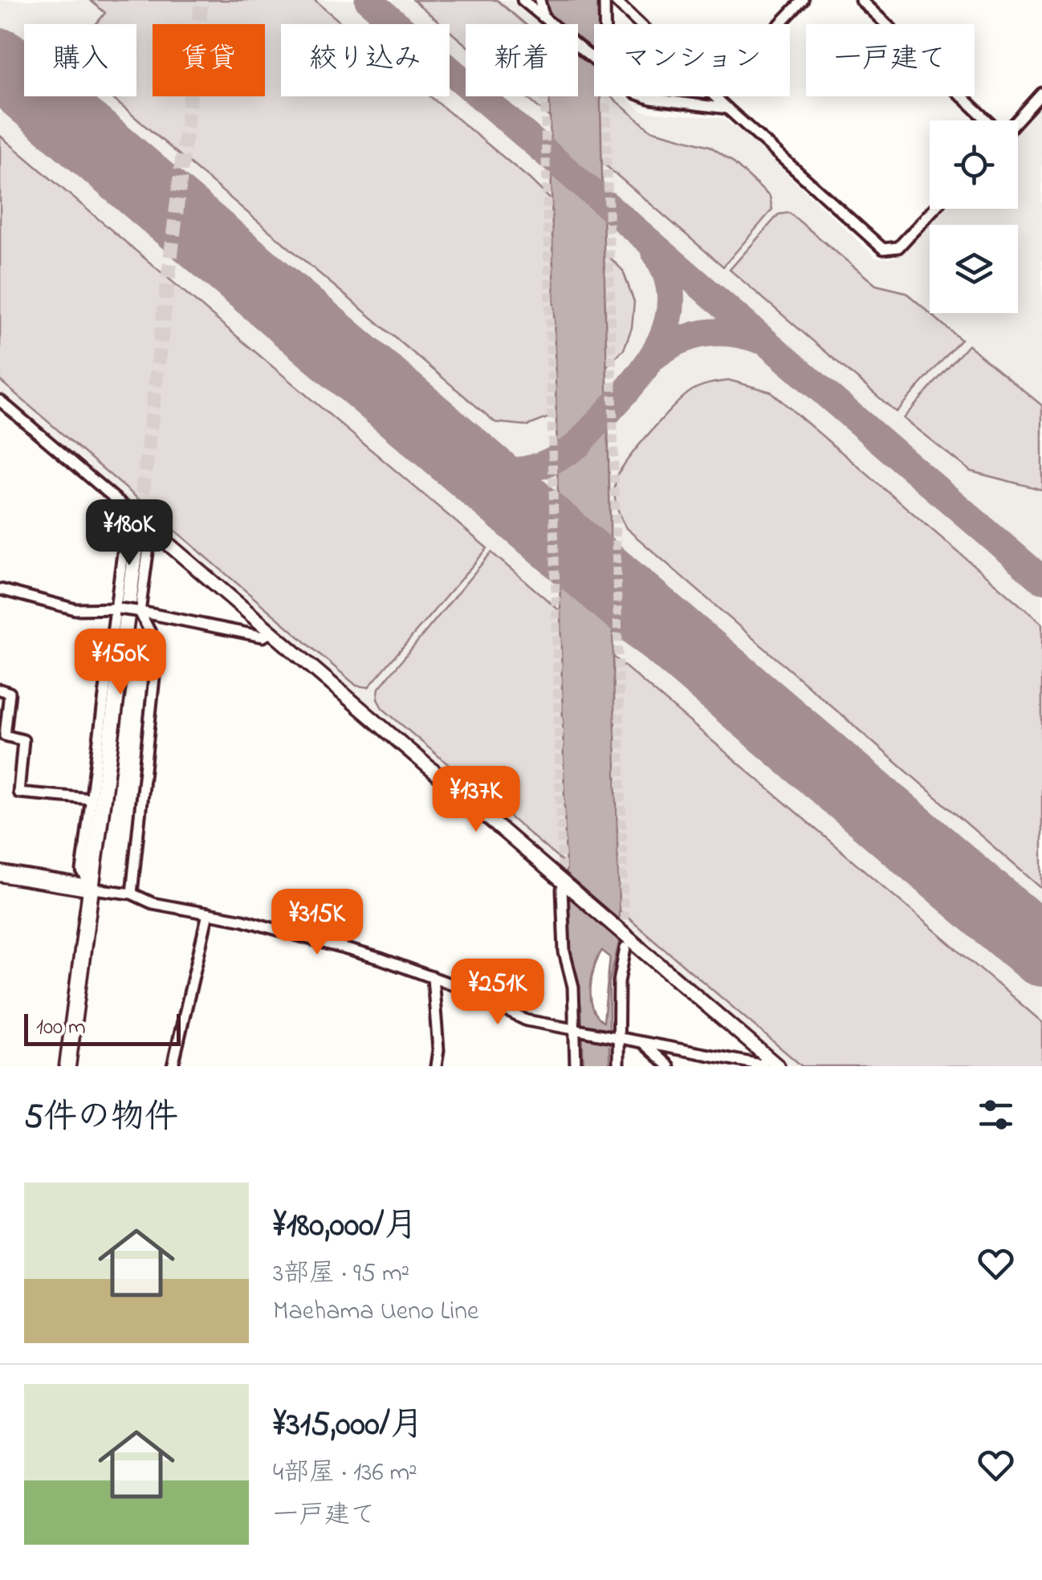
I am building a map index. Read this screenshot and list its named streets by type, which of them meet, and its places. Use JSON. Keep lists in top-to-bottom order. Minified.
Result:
{"scale_bar":"100 m","page":{"chip":["購入","賃貸","絞り込み","新着","マンション","一戸建て"],"price":["¥180K","¥150K","¥137K","¥315K","¥251K"],"scale":"100 m","heading":"5件の物件","list":[{"name":"¥180,000/月","note":"3部屋 · 95 m² · Maehama Ueno Line"},{"name":"¥315,000/月","note":"4部屋 · 136 m² · 一戸建て"}]}}
